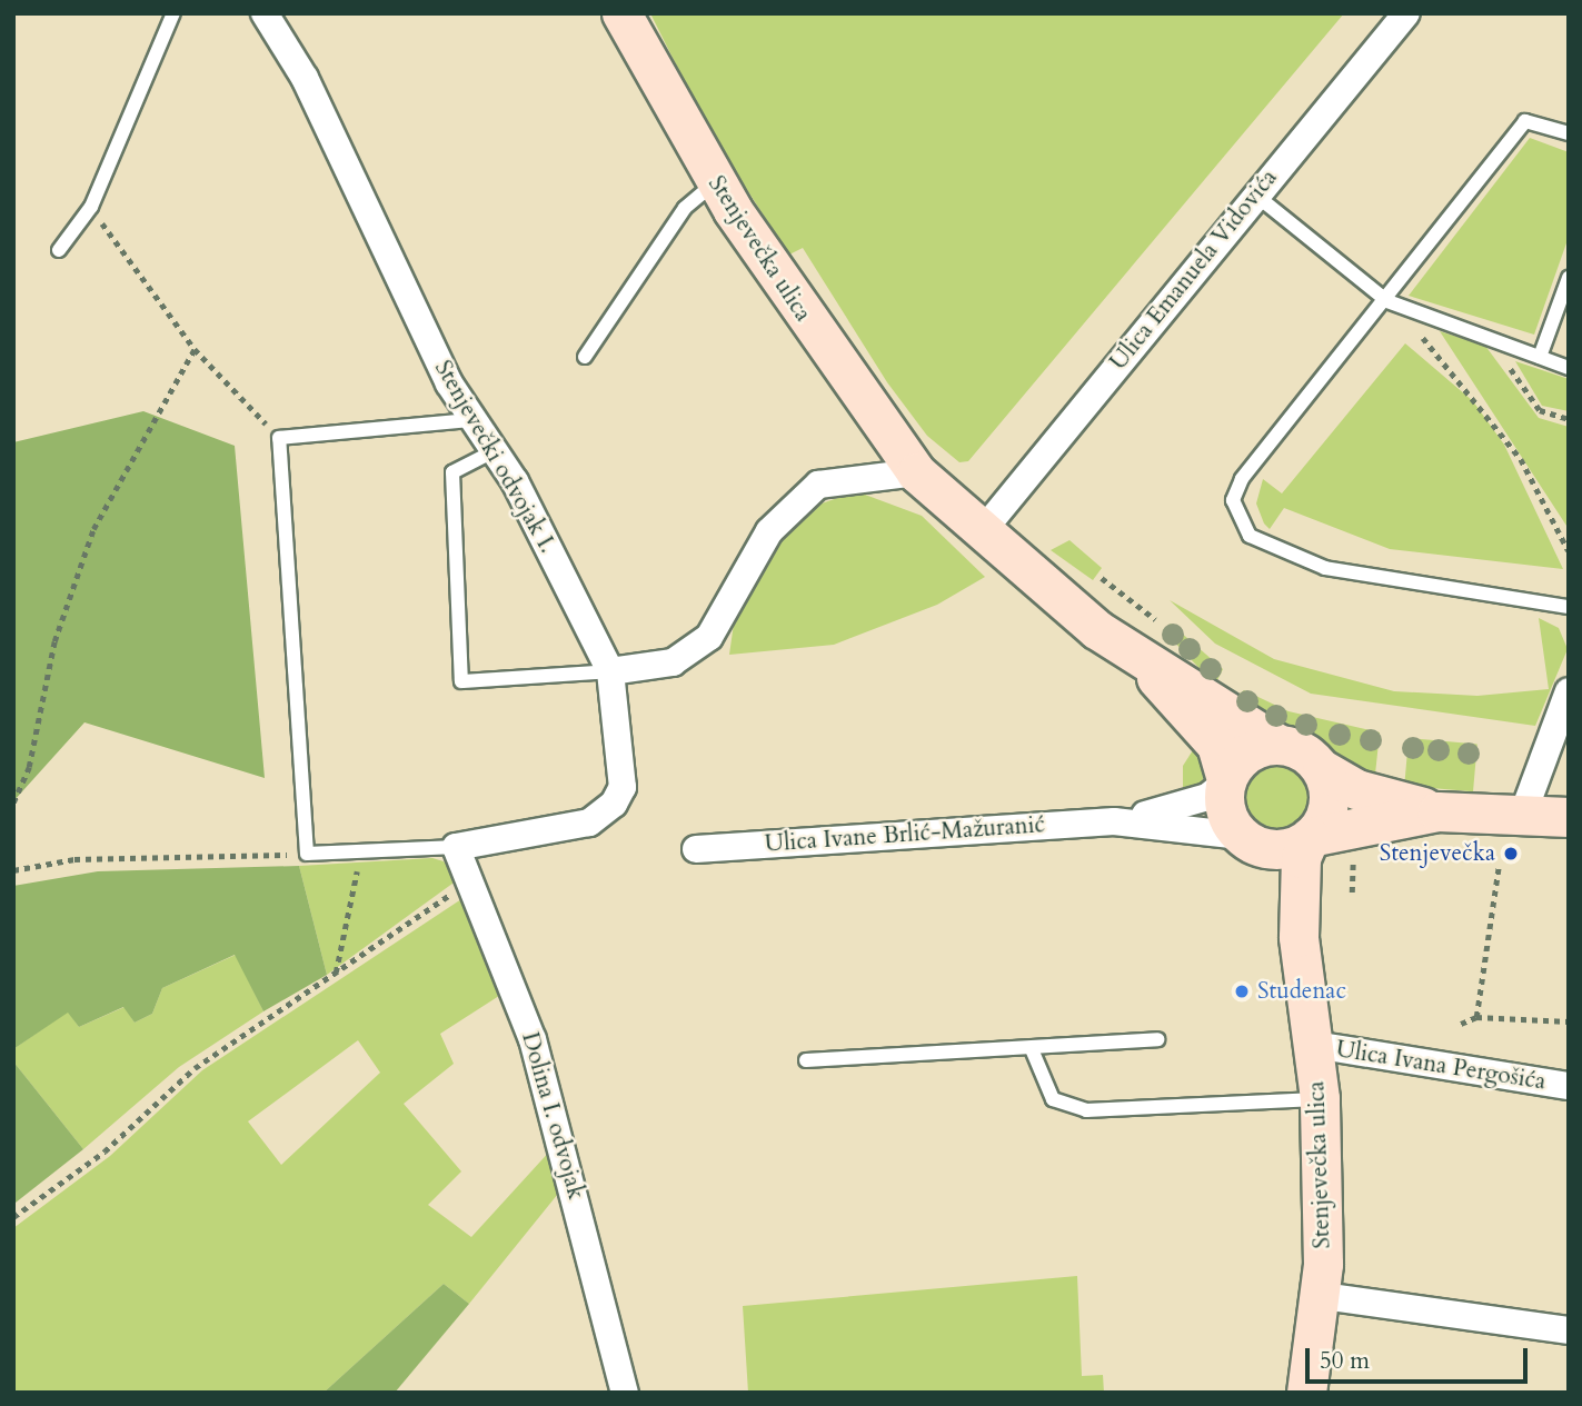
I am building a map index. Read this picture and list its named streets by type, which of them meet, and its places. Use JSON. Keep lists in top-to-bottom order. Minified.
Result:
{"streets":{"street":["Stenjevečka ulica","Ulica Emanuela Vidovića","Stenjevečki odvojak I.","Ulica Ivane Brlić-Mažuranić","Ulica Ivana Pergošića","Dolina I. odvojak"]},"crossings":[["Stenjevečka ulica","Ulica Emanuela Vidovića"],["Stenjevečka ulica","Ulica Ivane Brlić-Mažuranić"],["Stenjevečka ulica","Ulica Ivana Pergošića"],["Stenjevečki odvojak I.","Dolina I. odvojak"]],"places":["Stenjevečka","Studenac"],"scale_bar":"50 m"}
